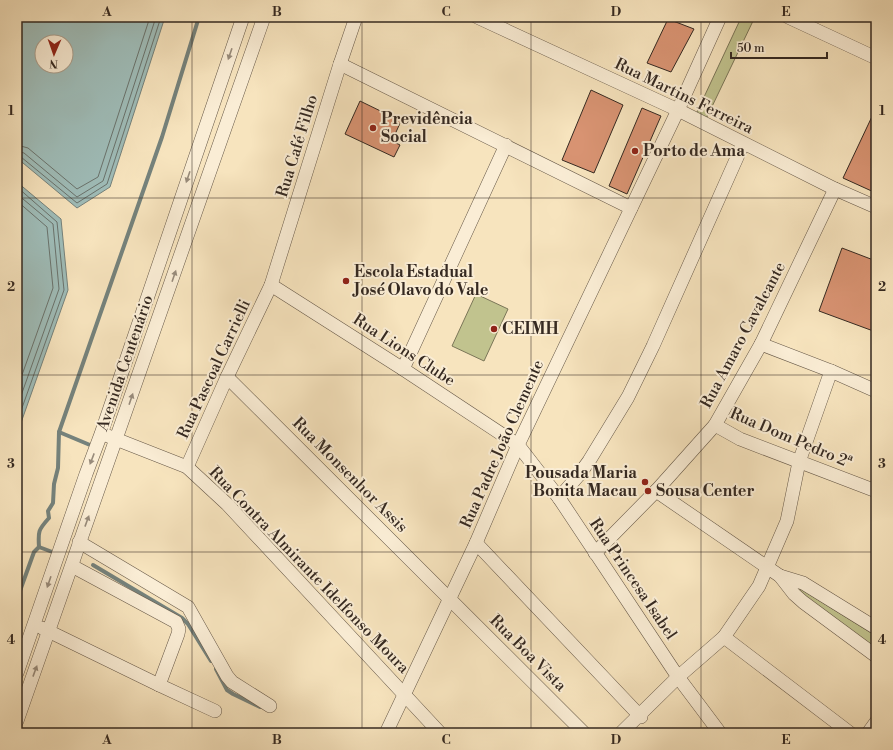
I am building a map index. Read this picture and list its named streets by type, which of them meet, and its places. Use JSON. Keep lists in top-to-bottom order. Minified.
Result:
{"streets":{"street":["Rua Martins Ferreira","Rua Café Filho","Rua Amaro Cavalcante","Rua Lions Clube","Avenida Centenário","Rua Pascoal Carrielli","Rua Dom Pedro 2ª","Rua Padre João Clemente","Rua Monsenhor Assis","Rua Contra Almirante Idelfonso Moura","Rua Princesa Isabel","Rua Boa Vista"]},"crossings":[["Rua Martins Ferreira","Rua Amaro Cavalcante"],["Rua Martins Ferreira","Rua Padre João Clemente"],["Rua Café Filho","Rua Lions Clube"],["Rua Café Filho","Rua Pascoal Carrielli"],["Rua Amaro Cavalcante","Rua Dom Pedro 2ª"],["Rua Amaro Cavalcante","Rua Princesa Isabel"],["Rua Lions Clube","Rua Pascoal Carrielli"],["Rua Lions Clube","Rua Padre João Clemente"],["Rua Lions Clube","Rua Princesa Isabel"],["Avenida Centenário","Rua Contra Almirante Idelfonso Moura"],["Rua Pascoal Carrielli","Rua Monsenhor Assis"],["Rua Pascoal Carrielli","Rua Contra Almirante Idelfonso Moura"],["Rua Padre João Clemente","Rua Monsenhor Assis"],["Rua Padre João Clemente","Rua Contra Almirante Idelfonso Moura"],["Rua Padre João Clemente","Rua Princesa Isabel"],["Rua Padre João Clemente","Rua Boa Vista"],["Rua Monsenhor Assis","Rua Boa Vista"]],"places":["Previdência Social","Porto de Ama","Escola Estadual José Olavo do Vale","CEIMH","Pousada Maria Bonita Macau","Sousa Center"],"scale_bar":"50 m","north":"bottom","grid":{"columns":["A","B","C","D","E"],"rows":["1","2","3","4"]}}
